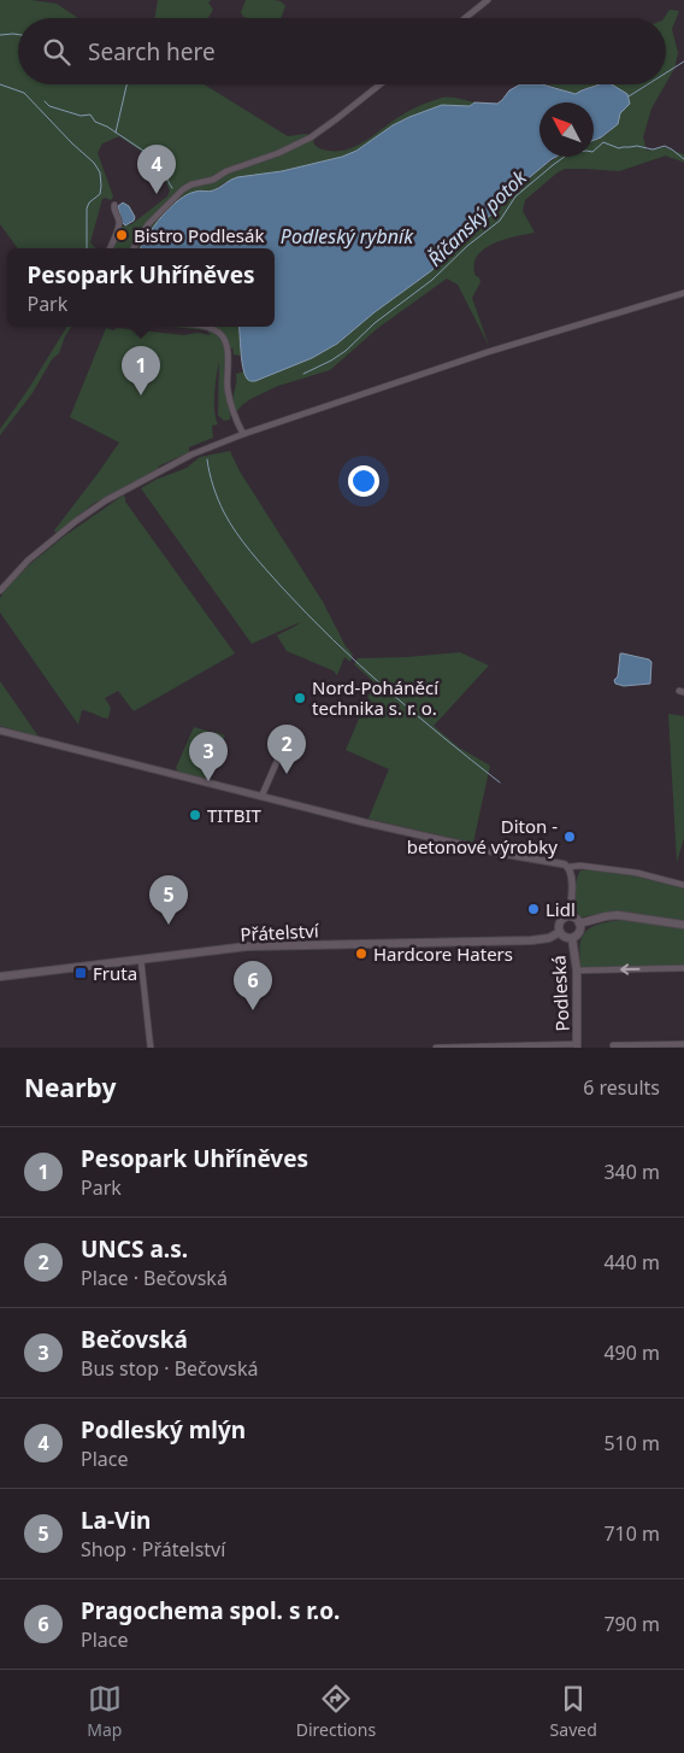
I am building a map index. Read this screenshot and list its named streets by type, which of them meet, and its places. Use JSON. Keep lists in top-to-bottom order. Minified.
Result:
{"streets":{"main road":["Přátelství","Podleská"]},"crossings":[["Přátelství","Podleská"]],"water":["Říčanský potok","Podleský rybník"],"places":{"other":["Bistro Podlesák","Nord-Poháněcí technika s. r. o.","TITBIT","Diton - betonové výrobky","Lidl","Hardcore Haters"],"transit":["Fruta"]},"north":"top left","page":{"search":"Search here","pins":["4","1","2","3","5","6"],"popup":["Pesopark Uhříněves","Park"],"heading":["Nearby","6 results"],"list":[{"mark":"1","name":"Pesopark Uhříněves","note":"Park","value":"340 m"},{"mark":"2","name":"UNCS a.s.","note":"Place · Bečovská","value":"440 m"},{"mark":"3","name":"Bečovská","note":"Bus stop · Bečovská","value":"490 m"},{"mark":"4","name":"Podleský mlýn","note":"Place","value":"510 m"},{"mark":"5","name":"La-Vin","note":"Shop · Přátelství","value":"710 m"},{"mark":"6","name":"Pragochema spol. s r.o.","note":"Place","value":"790 m"}],"nav":["Map","Directions","Saved"]}}
